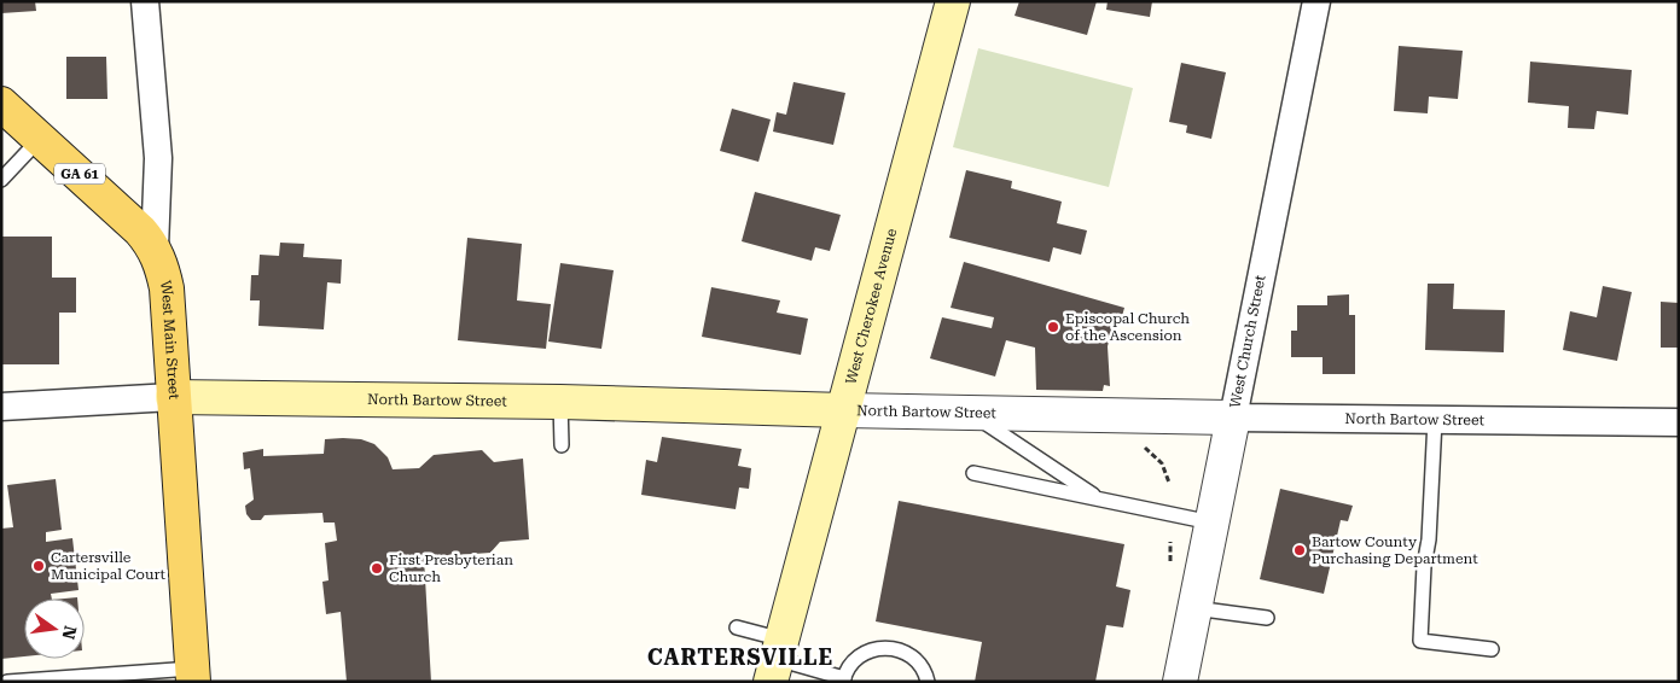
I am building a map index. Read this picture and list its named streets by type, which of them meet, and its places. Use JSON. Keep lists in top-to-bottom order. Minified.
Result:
{"streets":{"main road":["GA 61","West Cherokee Avenue","West Main Street","North Bartow Street"],"street":["West Church Street"]},"crossings":[["GA 61","West Main Street"],["West Cherokee Avenue","North Bartow Street"],["West Main Street","North Bartow Street"],["West Church Street","North Bartow Street"]],"districts":["CARTERSVILLE"],"places":["Episcopal Church of the Ascension","Bartow County Purchasing Department","Cartersville Municipal Court","First Presbyterian Church"],"north":"right"}
